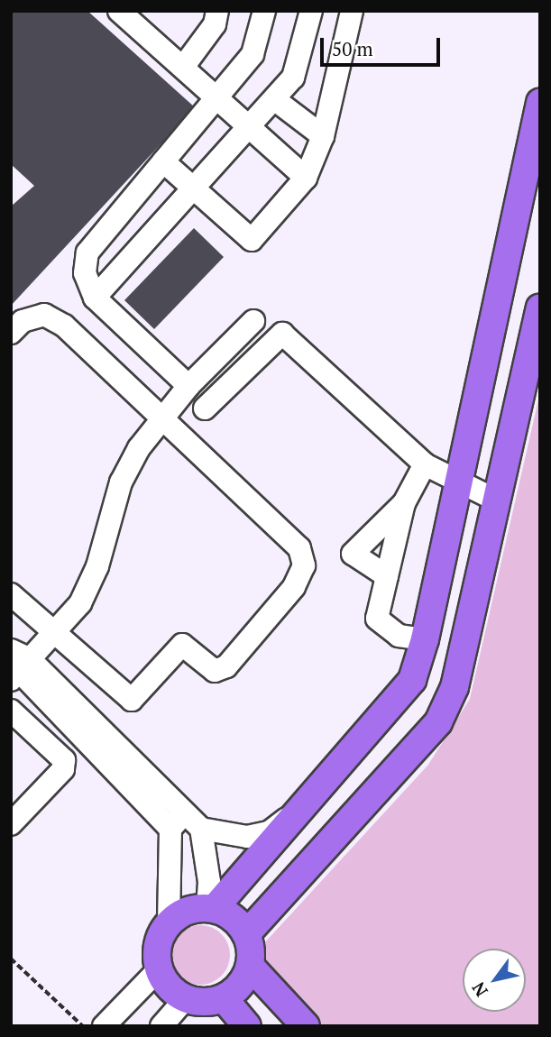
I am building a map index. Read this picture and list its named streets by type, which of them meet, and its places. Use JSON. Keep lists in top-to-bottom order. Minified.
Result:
{"scale_bar":"50 m","north":"bottom left"}
